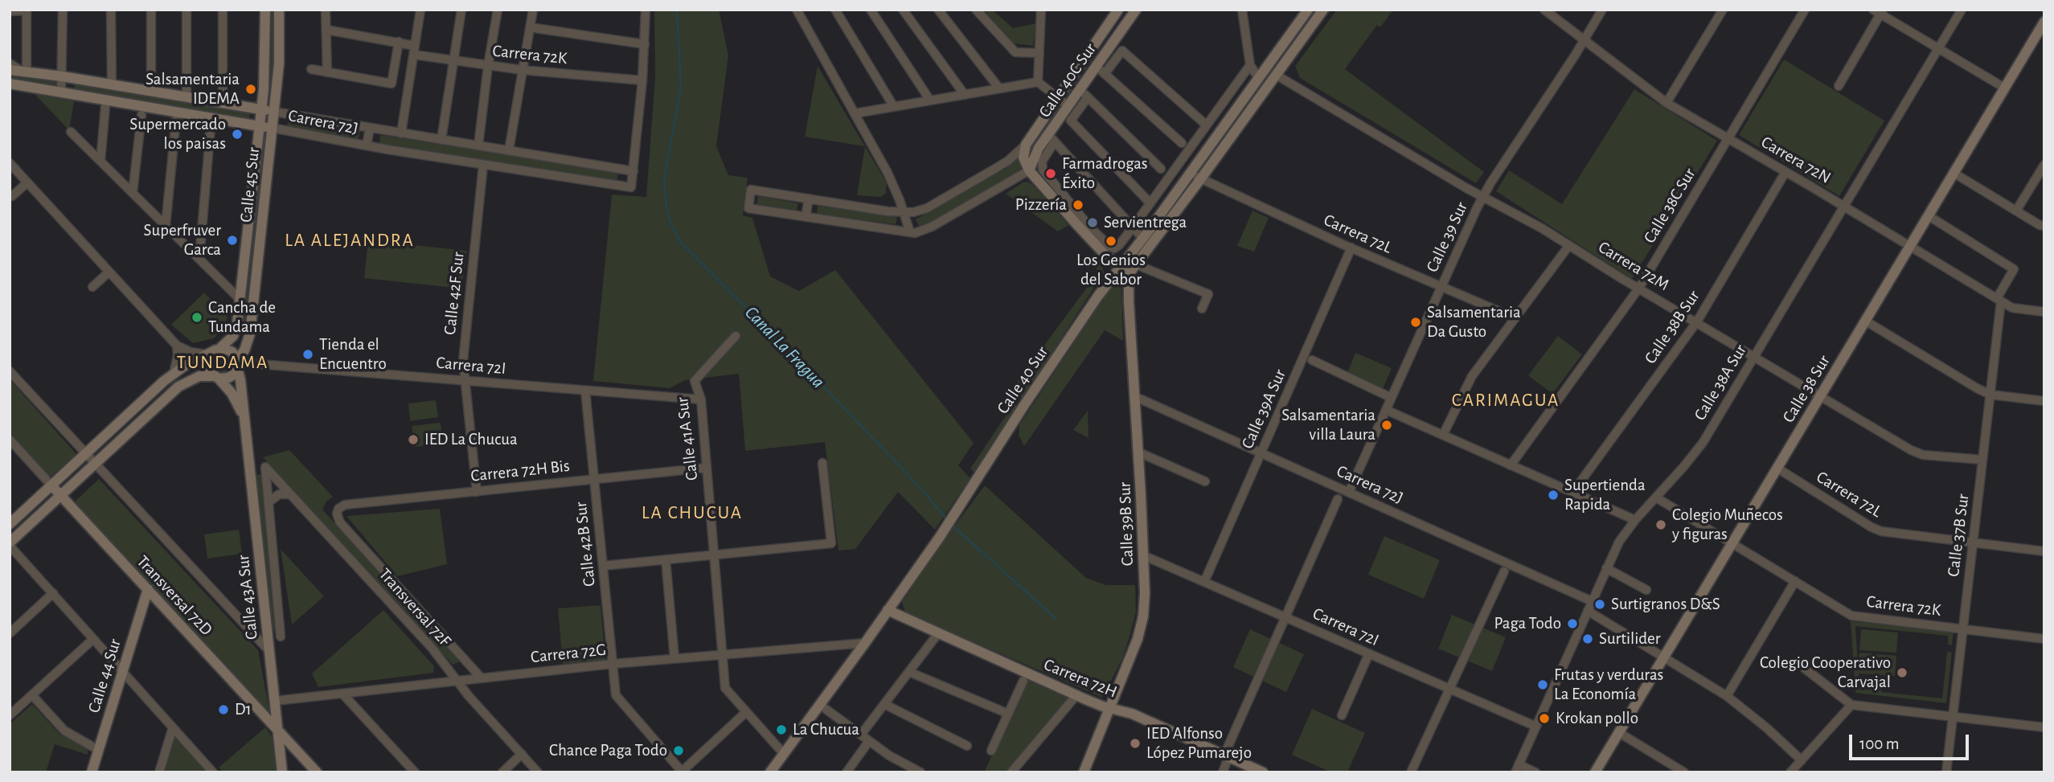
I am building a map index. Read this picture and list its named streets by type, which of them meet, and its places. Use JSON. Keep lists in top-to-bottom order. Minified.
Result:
{"streets":{"street":["Carrera 72K","Calle 40C Sur","Carrera 72J","Carrera 72N","Calle 45 Sur","Calle 38C Sur","Carrera 72L","Calle 39 Sur","Carrera 72M","Calle 42F Sur","Calle 38B Sur","Carrera 72I","Calle 40 Sur","Calle 38A Sur","Calle 38 Sur","Calle 39A Sur","Calle 41A Sur","Carrera 72H Bis","Calle 39B Sur","Calle 37B Sur","Calle 42B Sur","Transversal 72D","Calle 43A Sur","Transversal 72F","Carrera 72G","Calle 44 Sur","Carrera 72H"]},"crossings":[["Carrera 72K","Calle 38A Sur"],["Carrera 72K","Calle 38 Sur"],["Carrera 72K","Calle 37B Sur"],["Carrera 72J","Calle 45 Sur"],["Carrera 72J","Calle 39 Sur"],["Carrera 72J","Calle 42F Sur"],["Carrera 72J","Calle 38A Sur"],["Carrera 72J","Calle 39A Sur"],["Carrera 72J","Calle 39B Sur"],["Carrera 72N","Calle 38C Sur"],["Carrera 72N","Calle 39 Sur"],["Carrera 72N","Calle 38B Sur"],["Carrera 72N","Calle 38A Sur"],["Carrera 72N","Calle 38 Sur"],["Carrera 72N","Calle 37B Sur"],["Calle 45 Sur","Carrera 72I"],["Calle 45 Sur","Transversal 72D"],["Calle 45 Sur","Calle 43A Sur"],["Calle 38C Sur","Carrera 72M"],["Carrera 72L","Calle 39 Sur"],["Carrera 72L","Calle 40 Sur"],["Carrera 72L","Calle 38 Sur"],["Carrera 72L","Calle 39A Sur"],["Carrera 72L","Calle 37B Sur"],["Calle 39 Sur","Carrera 72M"],["Carrera 72M","Calle 38B Sur"],["Carrera 72M","Calle 40 Sur"],["Carrera 72M","Calle 38A Sur"],["Carrera 72M","Calle 38 Sur"],["Carrera 72M","Calle 37B Sur"],["Calle 42F Sur","Carrera 72I"],["Calle 42F Sur","Carrera 72H Bis"],["Carrera 72I","Calle 38A Sur"],["Carrera 72I","Calle 39A Sur"],["Carrera 72I","Calle 41A Sur"],["Carrera 72I","Calle 39B Sur"],["Carrera 72I","Calle 42B Sur"],["Carrera 72I","Calle 43A Sur"],["Calle 40 Sur","Calle 39B Sur"],["Calle 40 Sur","Carrera 72G"],["Calle 40 Sur","Carrera 72H"],["Calle 38 Sur","Calle 37B Sur"],["Calle 41A Sur","Carrera 72H Bis"],["Calle 41A Sur","Carrera 72G"],["Carrera 72H Bis","Calle 42B Sur"],["Carrera 72H Bis","Transversal 72F"],["Calle 39B Sur","Carrera 72H"],["Calle 42B Sur","Carrera 72G"],["Transversal 72D","Calle 43A Sur"],["Transversal 72D","Calle 44 Sur"],["Calle 43A Sur","Transversal 72F"],["Calle 43A Sur","Carrera 72G"],["Transversal 72F","Carrera 72G"]],"districts":["LA ALEJANDRA","TUNDAMA","CARIMAGUA","LA CHUCUA"],"water":["Canal La Fragua"],"places":["Salsamentaria IDEMA","Supermercado los paisas","Farmadrogas Éxito","Pizzería","Servientrega","Superfruver Garca","Los Genios del Sabor","Cancha de Tundama","Salsamentaria Da Gusto","Tienda el Encuentro","Salsamentaria villa Laura","IED La Chucua","Supertienda Rapida","Colegio Muñecos y figuras","Surtigranos D&S","Paga Todo","Surtilider","Colegio Cooperativo Carvajal","Frutas y verduras La Economía","D1","Krokan pollo","La Chucua","IED Alfonso López Pumarejo","Chance Paga Todo"],"scale_bar":"100 m"}
